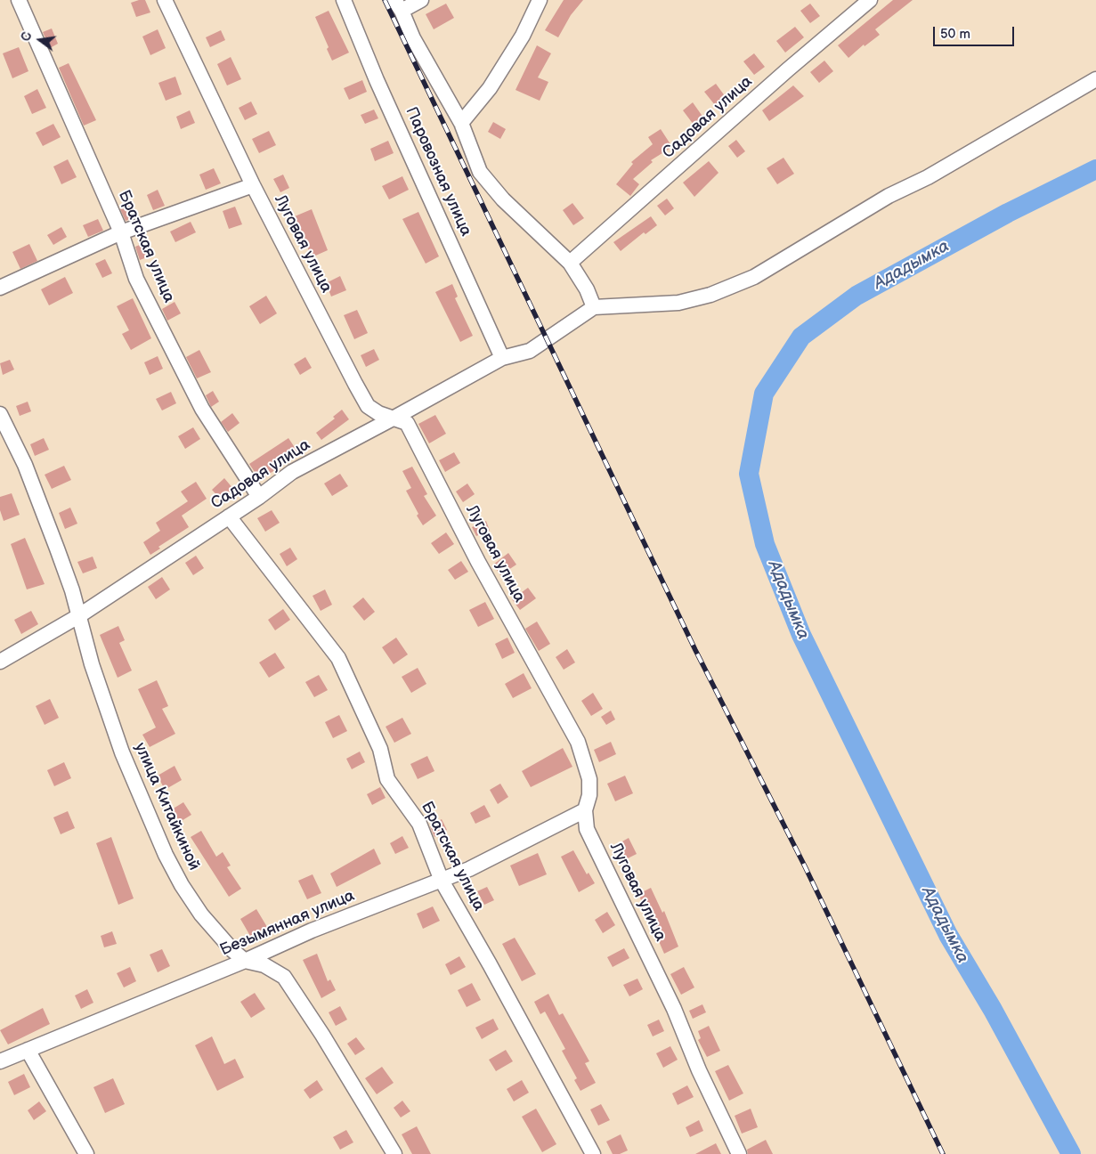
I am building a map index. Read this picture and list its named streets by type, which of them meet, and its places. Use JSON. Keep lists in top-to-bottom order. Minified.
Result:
{"streets":{"street":["Садовая улица","Паровозная улица","Луговая улица","Братская улица","улица Китайкиной","Безымянная улица"]},"crossings":[["Садовая улица","Паровозная улица"],["Садовая улица","Луговая улица"],["Садовая улица","Братская улица"],["Садовая улица","улица Китайкиной"],["Луговая улица","Безымянная улица"],["Братская улица","Безымянная улица"],["улица Китайкиной","Безымянная улица"]],"water":["Ададымка"],"scale_bar":"50 m","north":"left"}
